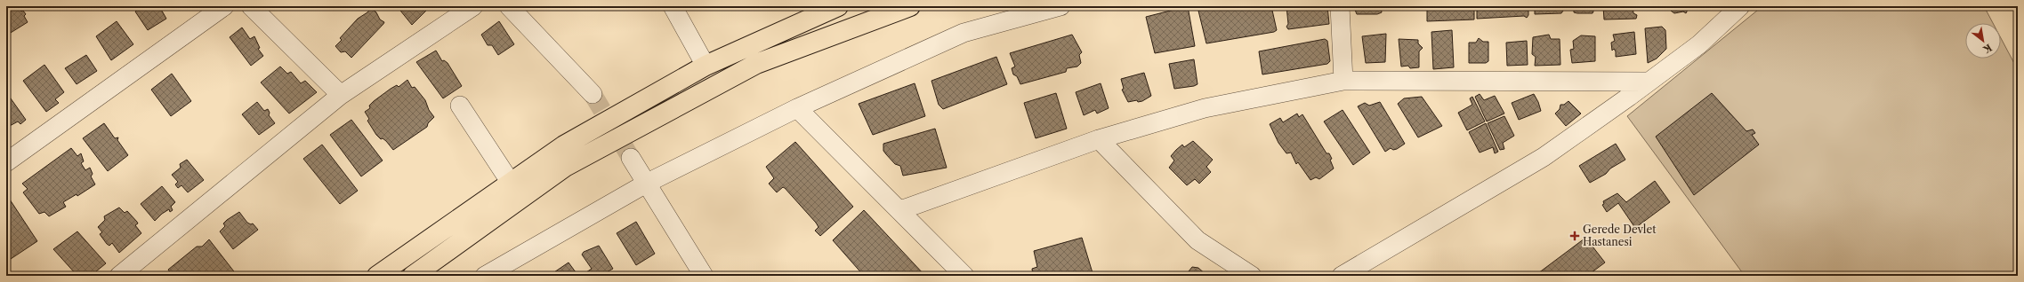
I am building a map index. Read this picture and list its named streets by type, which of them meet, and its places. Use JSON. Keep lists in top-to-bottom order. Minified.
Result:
{"places":{"health":["Gerede Devlet Hastanesi"]},"north":"bottom right"}
